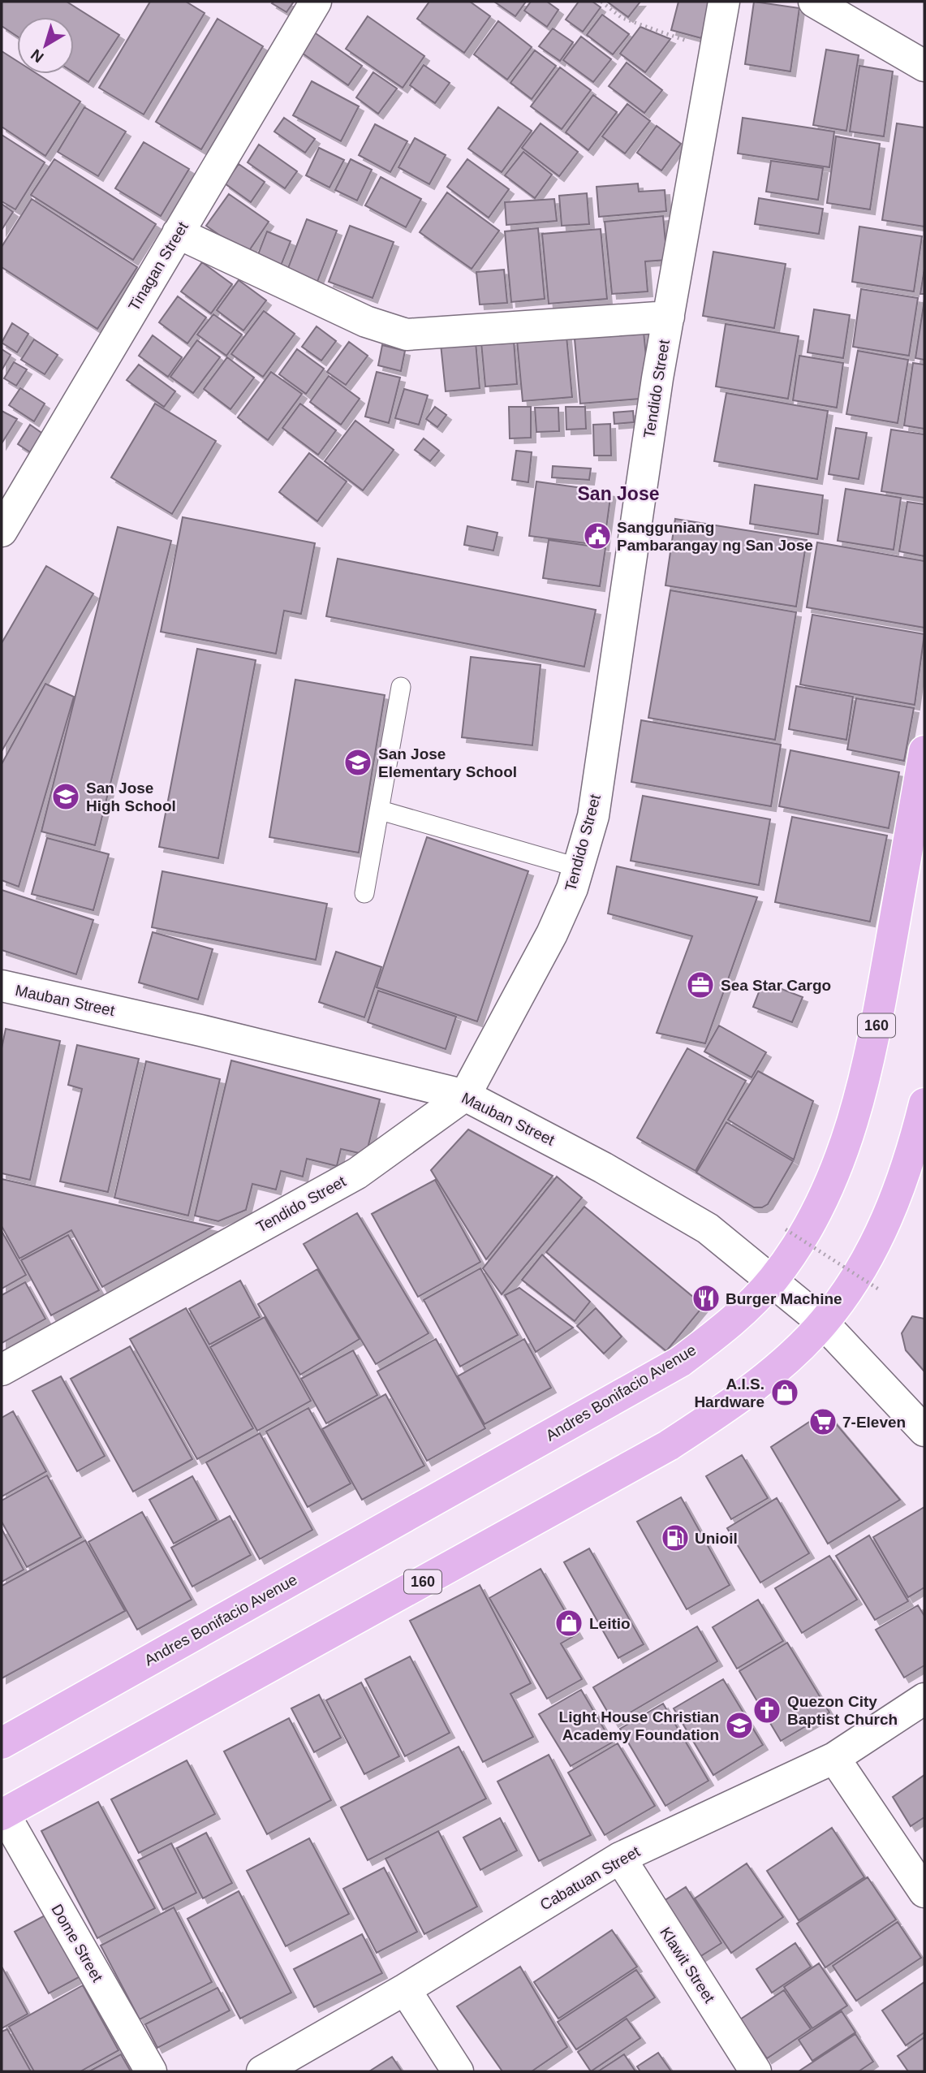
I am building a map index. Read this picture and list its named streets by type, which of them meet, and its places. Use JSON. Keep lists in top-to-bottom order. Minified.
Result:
{"streets":{"main road":["160","Andres Bonifacio Avenue"],"street":["Tinagan Street","Tendido Street","Mauban Street","Cabatuan Street","Dome Street","Klawit Street"]},"crossings":[["Tendido Street","Mauban Street"],["Mauban Street","160"],["Mauban Street","Andres Bonifacio Avenue"],["160","Dome Street"],["Cabatuan Street","Klawit Street"]],"districts":["San Jose"],"places":{"public building":["Sangguniang Pambarangay ng San Jose"],"school or university":["San Jose Elementary School","San Jose High School","Light House Christian Academy Foundation"],"office":["Sea Star Cargo"],"restaurant":["Burger Machine"],"shop":["A.I.S. Hardware","Leitio"],"supermarket":["7-Eleven"],"fuel station":["Unioil"],"church":["Quezon City Baptist Church"]},"north":"bottom left"}
